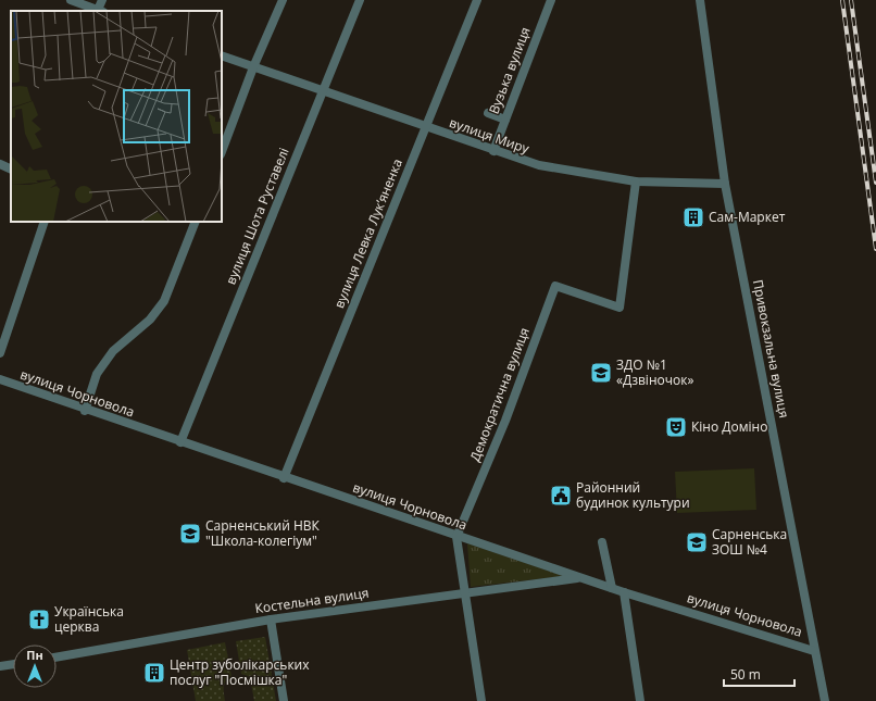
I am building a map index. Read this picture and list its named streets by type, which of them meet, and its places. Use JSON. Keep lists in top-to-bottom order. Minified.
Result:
{"streets":{"street":["Вузька вулиця","вулиця Миру","вулиця Шота Руставелі","вулиця Левка Лукʼяненка","Привокзальна вулиця","вулиця Чорновола","Демократична вулиця","Костельна вулиця"]},"crossings":[["Вузька вулиця","вулиця Миру"],["вулиця Миру","вулиця Шота Руставелі"],["вулиця Миру","вулиця Левка Лукʼяненка"],["вулиця Миру","Привокзальна вулиця"],["вулиця Миру","Демократична вулиця"],["вулиця Шота Руставелі","вулиця Чорновола"],["вулиця Левка Лукʼяненка","вулиця Чорновола"],["Привокзальна вулиця","вулиця Чорновола"],["вулиця Чорновола","Демократична вулиця"],["вулиця Чорновола","Костельна вулиця"]],"places":{"building":["Сам-Маркет","Центр зуболікарських послуг \"Посмішка\""],"school or university":["ЗДО №1 «Дзвіночок»","Сарненський НВК \"Школа-колегіум\"","Сарненська ЗОШ №4"],"theatre":["Кіно Доміно"],"public building":["Районний будинок культури"],"church":["Українська церква"]},"scale_bar":"50 m","north":"top"}
